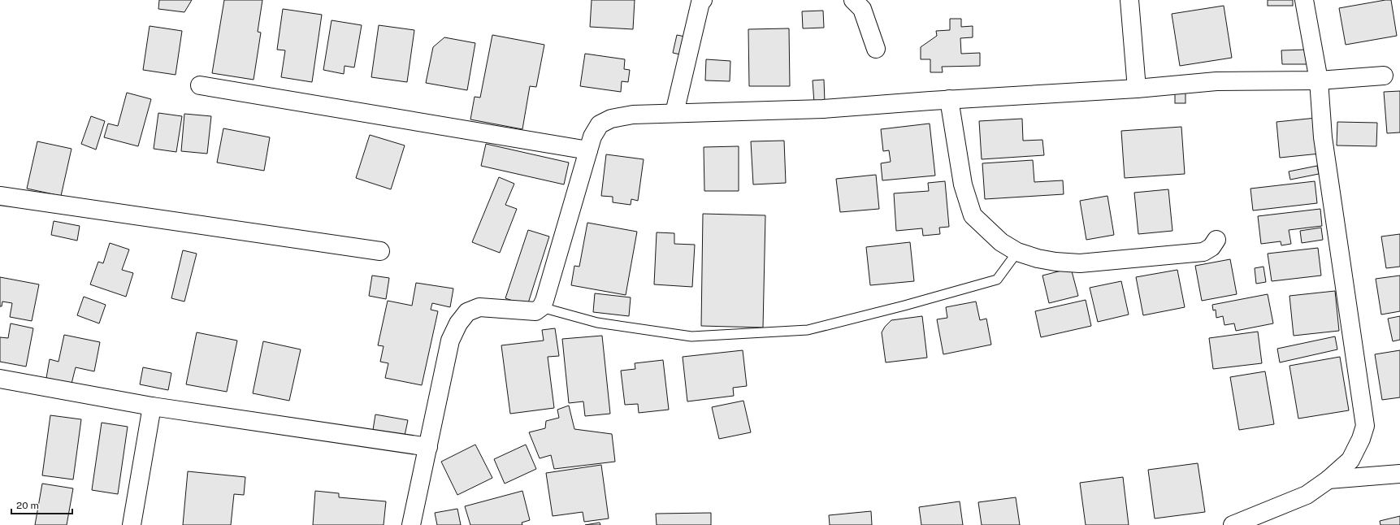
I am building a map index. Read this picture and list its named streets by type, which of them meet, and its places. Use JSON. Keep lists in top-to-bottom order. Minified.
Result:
{"scale_bar":"20 m"}
